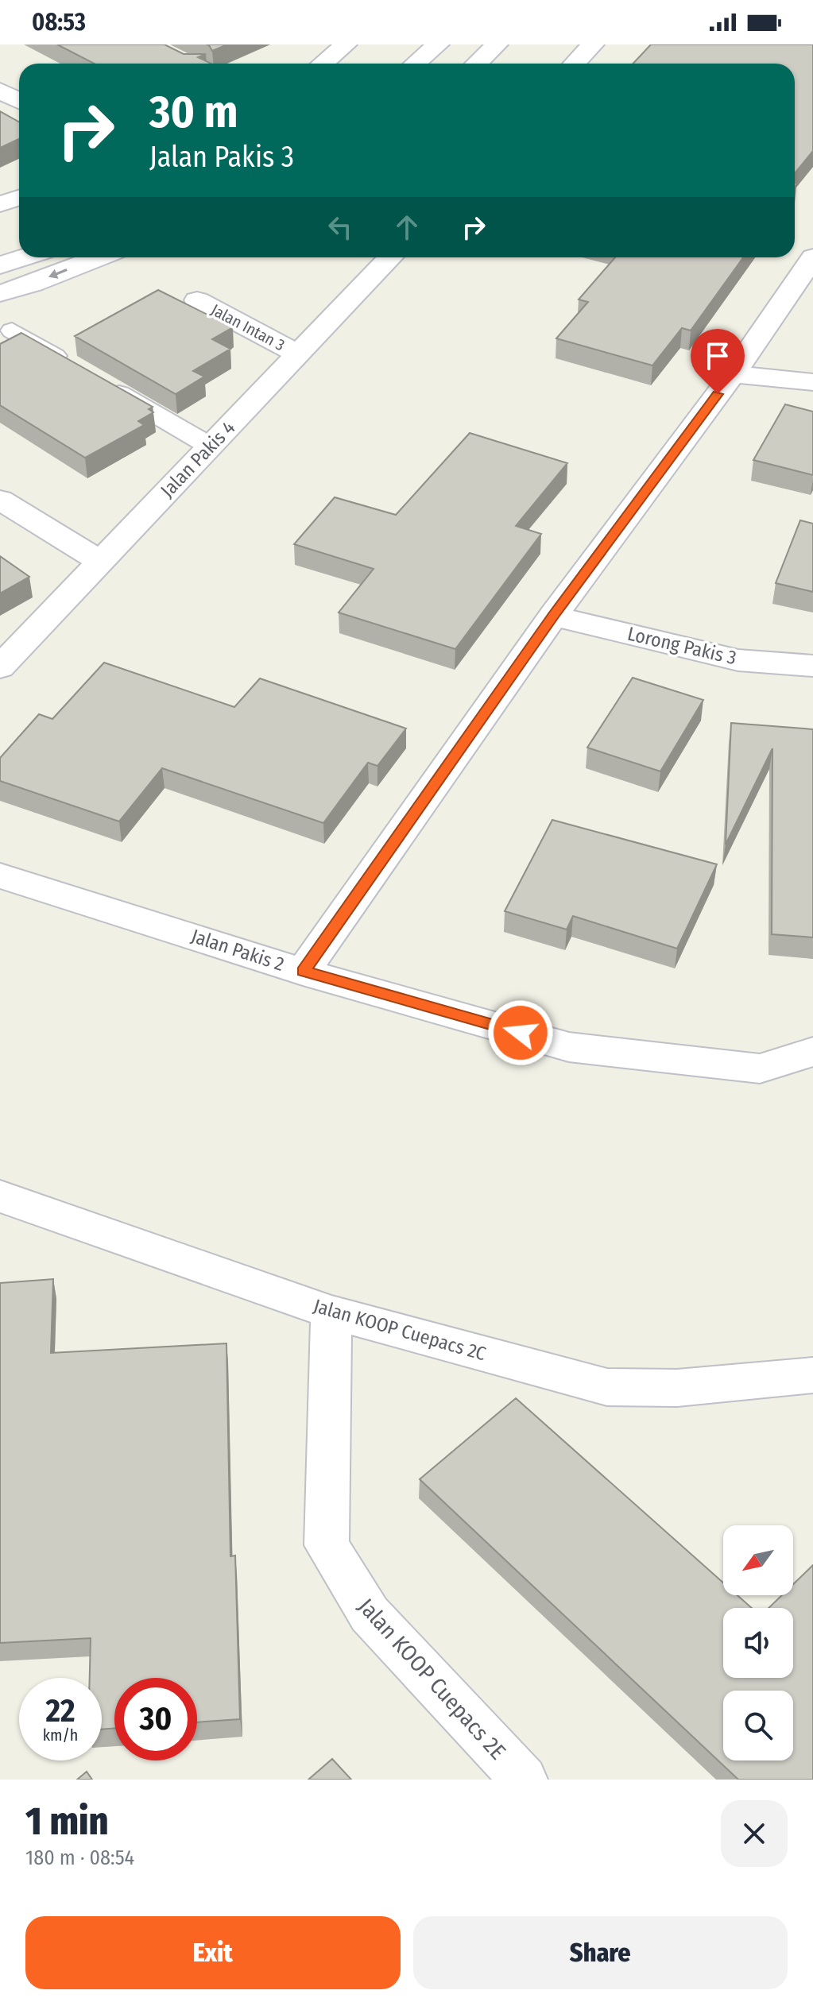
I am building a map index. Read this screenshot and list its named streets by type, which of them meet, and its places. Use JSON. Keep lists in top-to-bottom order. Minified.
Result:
{"streets":{"street":["Jalan Intan 3","Jalan Pakis 4","Lorong Pakis 3","Jalan Pakis 2","Jalan KOOP Cuepacs 2C","Jalan KOOP Cuepacs 2E"]},"crossings":[["Jalan Intan 3","Jalan Pakis 4"],["Jalan KOOP Cuepacs 2C","Jalan KOOP Cuepacs 2E"]],"north":"bottom left","page":{"status":"08:53","turn":["30 m","Jalan Pakis 3"],"speed":"22 km/h","limit":"30","heading":["1 min","180 m · 08:54"],"buttons":["Exit","Share"]}}
